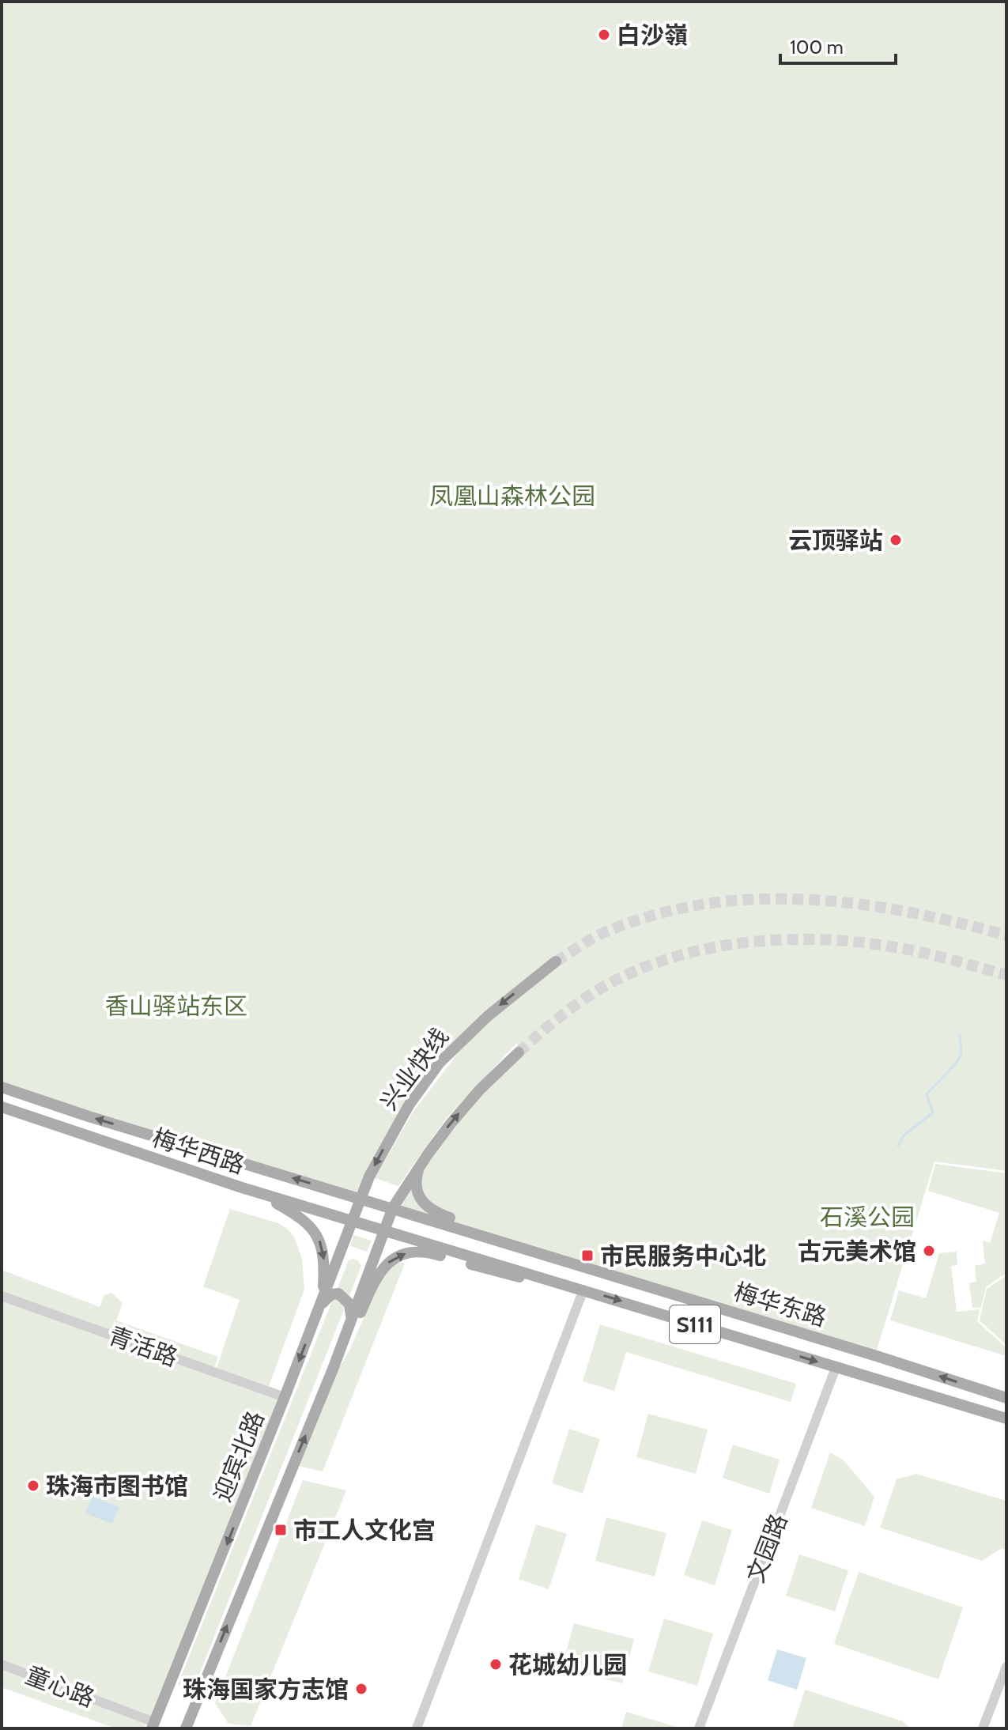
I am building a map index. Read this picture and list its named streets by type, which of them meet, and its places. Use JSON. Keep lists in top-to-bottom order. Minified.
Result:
{"streets":{"main road":["兴业快线","梅华西路","梅华东路","S111","迎宾北路"],"street":["青活路","文园路","童心路"]},"crossings":[["兴业快线","梅华西路"],["兴业快线","梅华东路"],["兴业快线","迎宾北路"],["梅华西路","梅华东路"],["梅华西路","迎宾北路"],["梅华东路","迎宾北路"],["梅华东路","文园路"],["青活路","迎宾北路"],["迎宾北路","童心路"]],"parks":["凤凰山森林公园","香山驿站东区","石溪公园"],"places":{"other":["白沙嶺","云顶驿站","古元美术馆","珠海市图书馆","花城幼儿园","珠海国家方志馆"],"transit":["市民服务中心北","市工人文化宫"]},"scale_bar":"100 m"}
